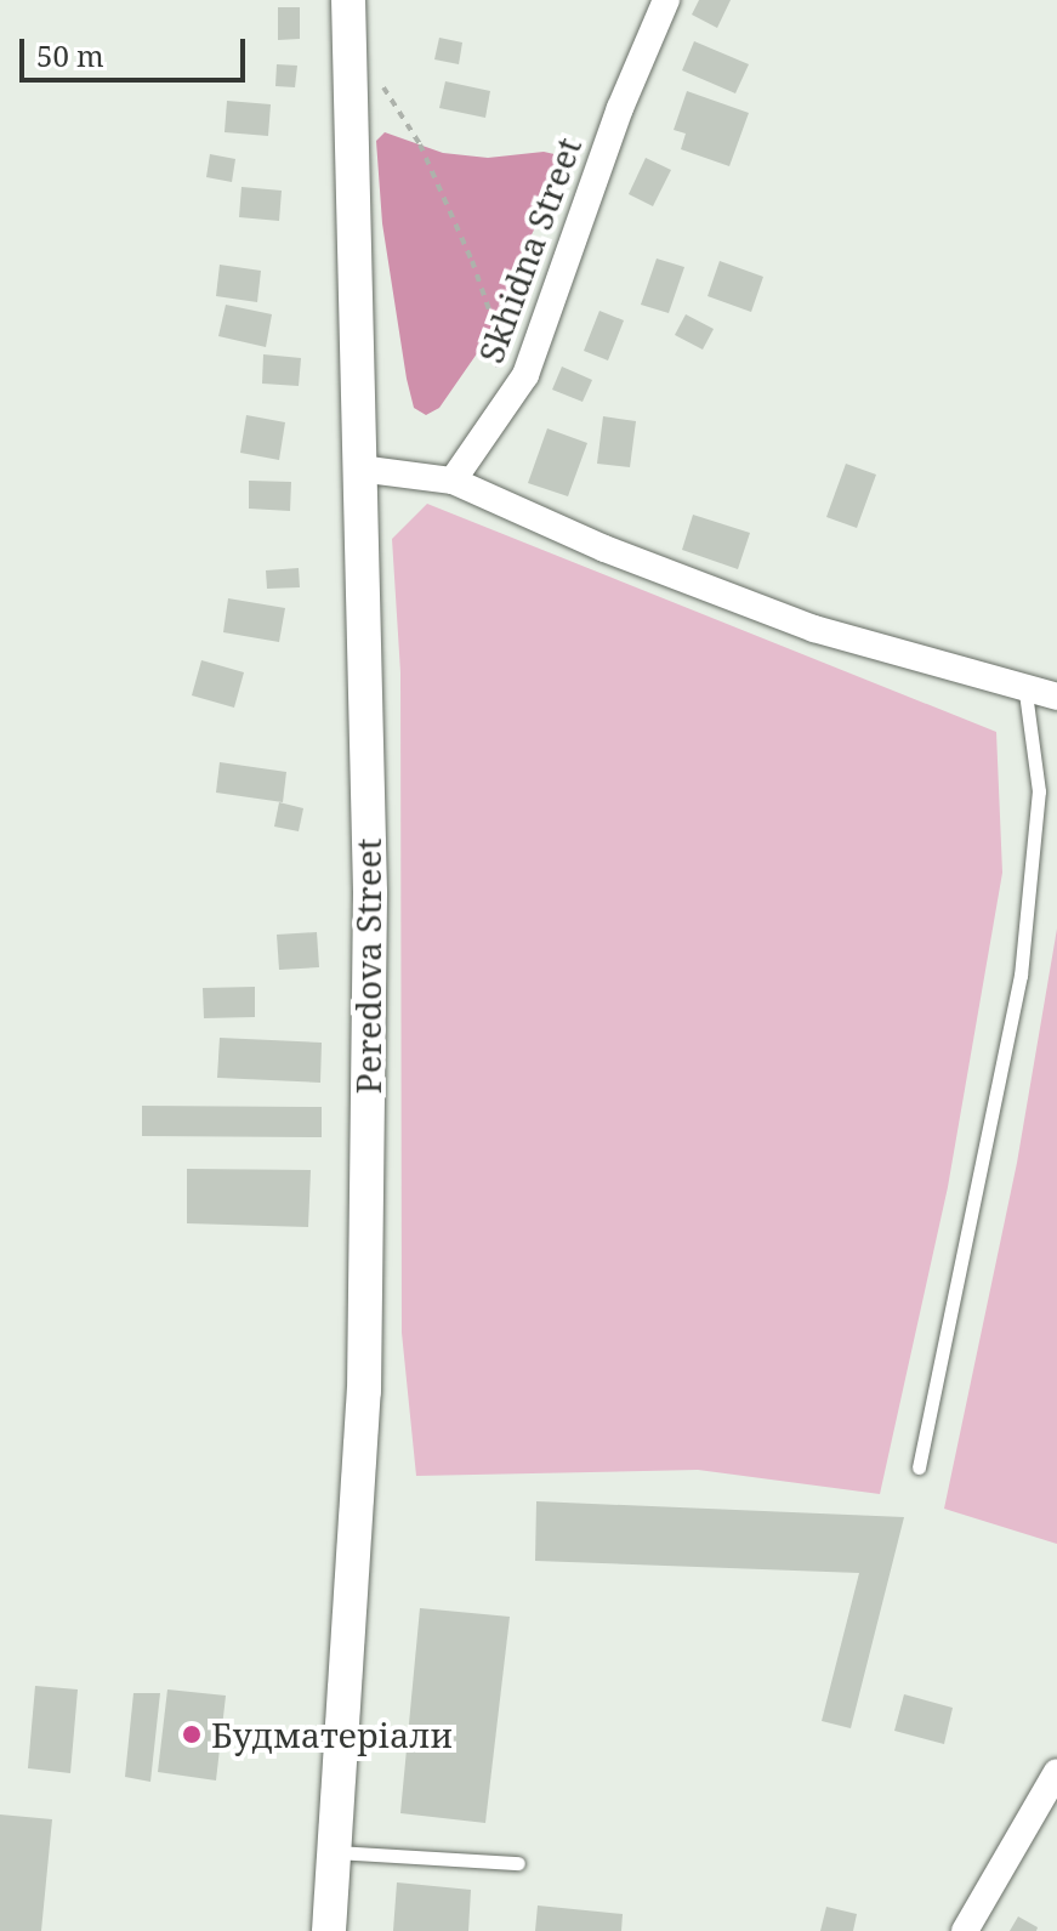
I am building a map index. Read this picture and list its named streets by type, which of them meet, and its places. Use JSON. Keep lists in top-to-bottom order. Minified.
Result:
{"streets":{"street":["Skhidna Street","Peredova Street"]},"places":["Будматеріали"],"scale_bar":"50 m"}
